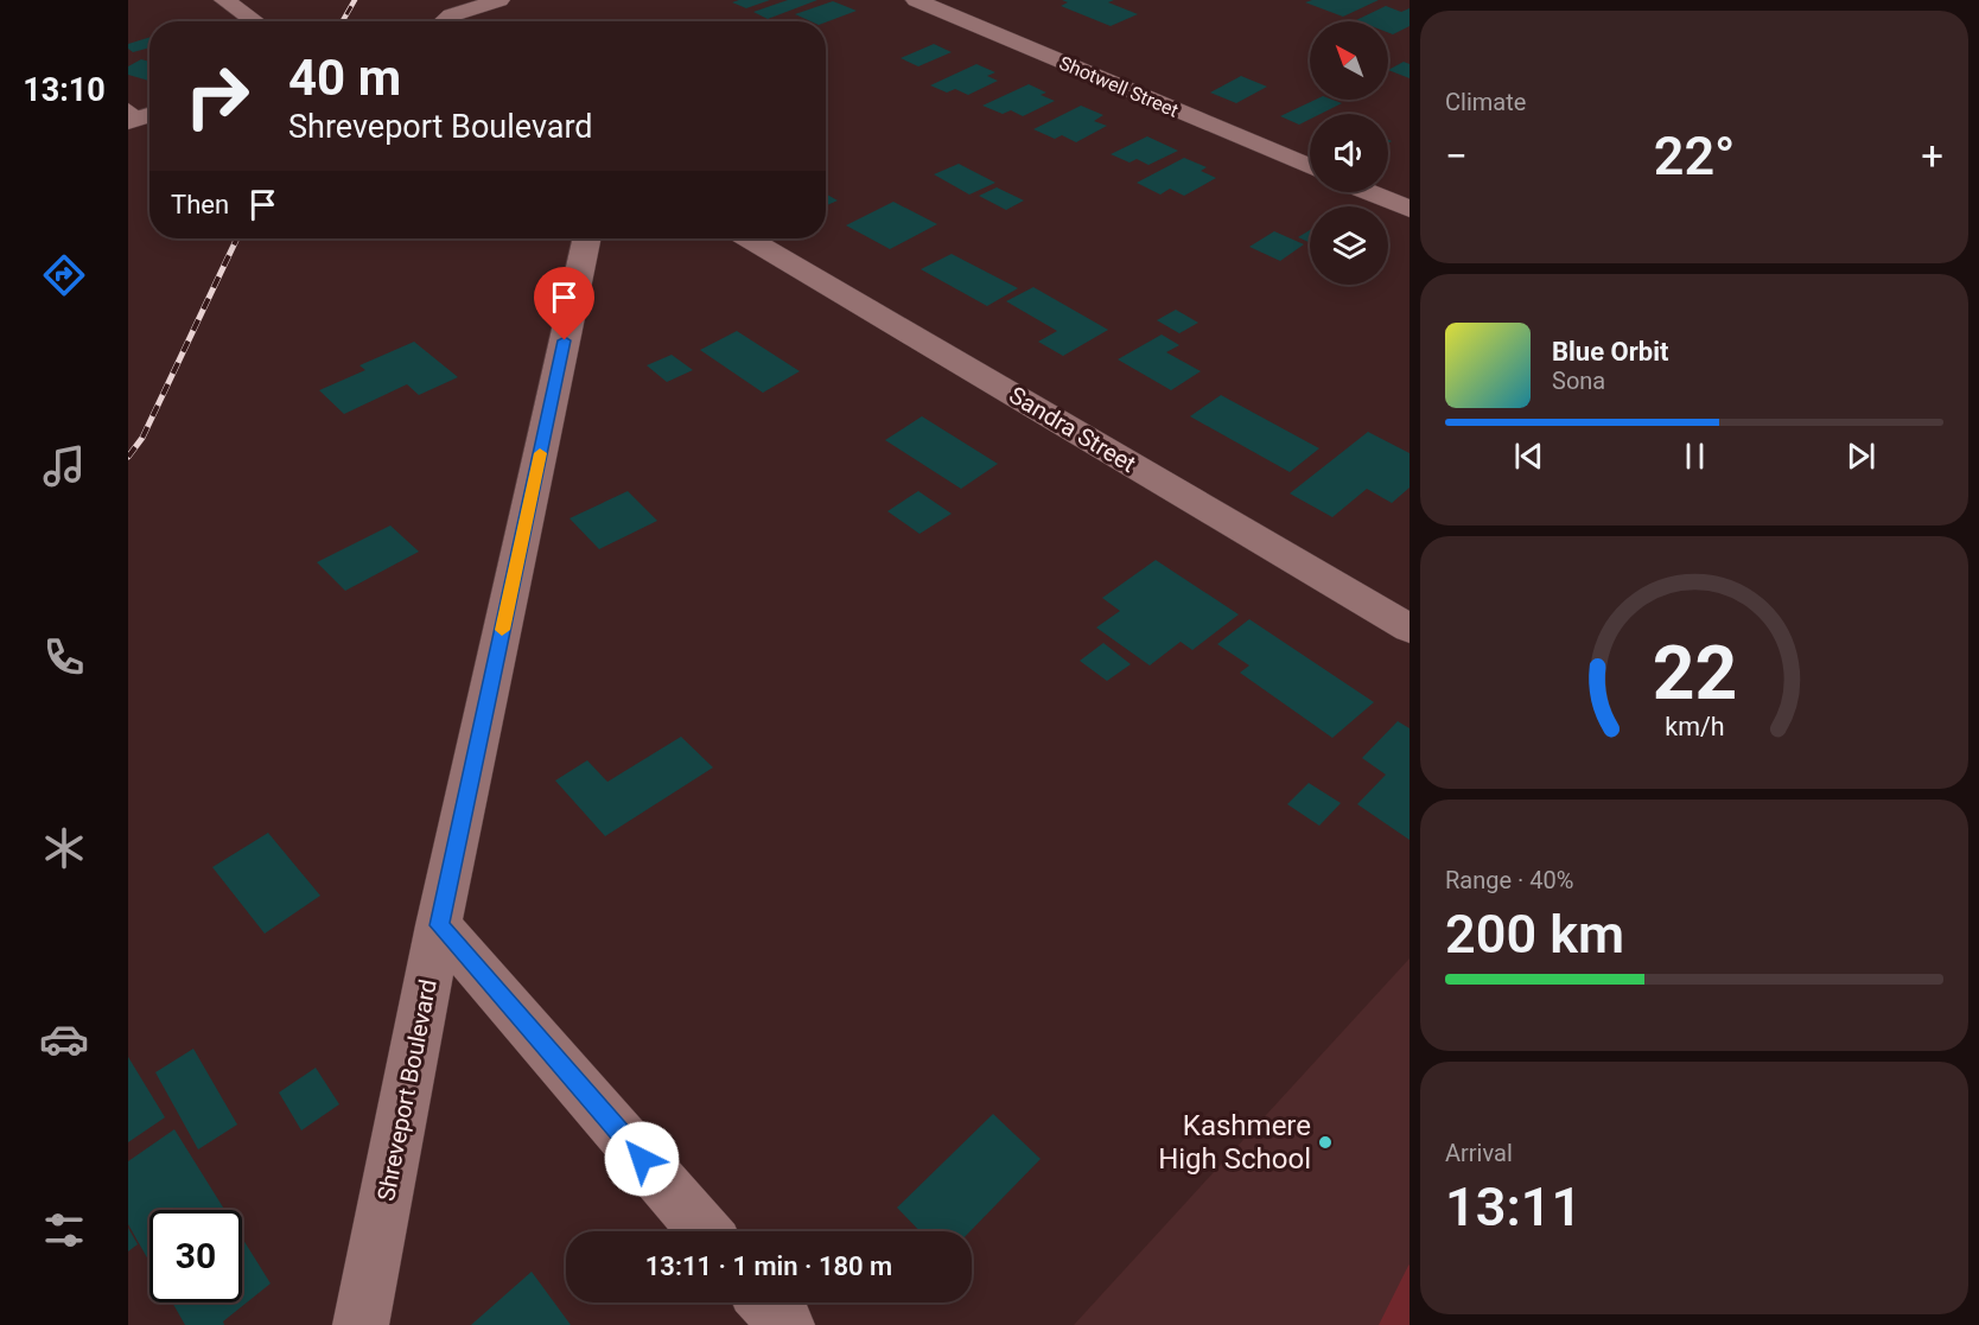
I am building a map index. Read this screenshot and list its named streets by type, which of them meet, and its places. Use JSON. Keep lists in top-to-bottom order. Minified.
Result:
{"streets":{"street":["Shotwell Street","Sandra Street","Shreveport Boulevard"]},"places":["Kashmere High School"],"north":"top left","page":{"tabs":"13:10","tile":["Climate",["Range · 40%","200 km"],["Arrival","13:11"]],"turn":["40 m","Shreveport Boulevard"],"heat":["−","22°","+"],"then":"Then","song":["Blue Orbit","Sona"],"limit":"30","trip":"13:11 · 1 min · 180 m","gauge":["22","km/h"]}}
